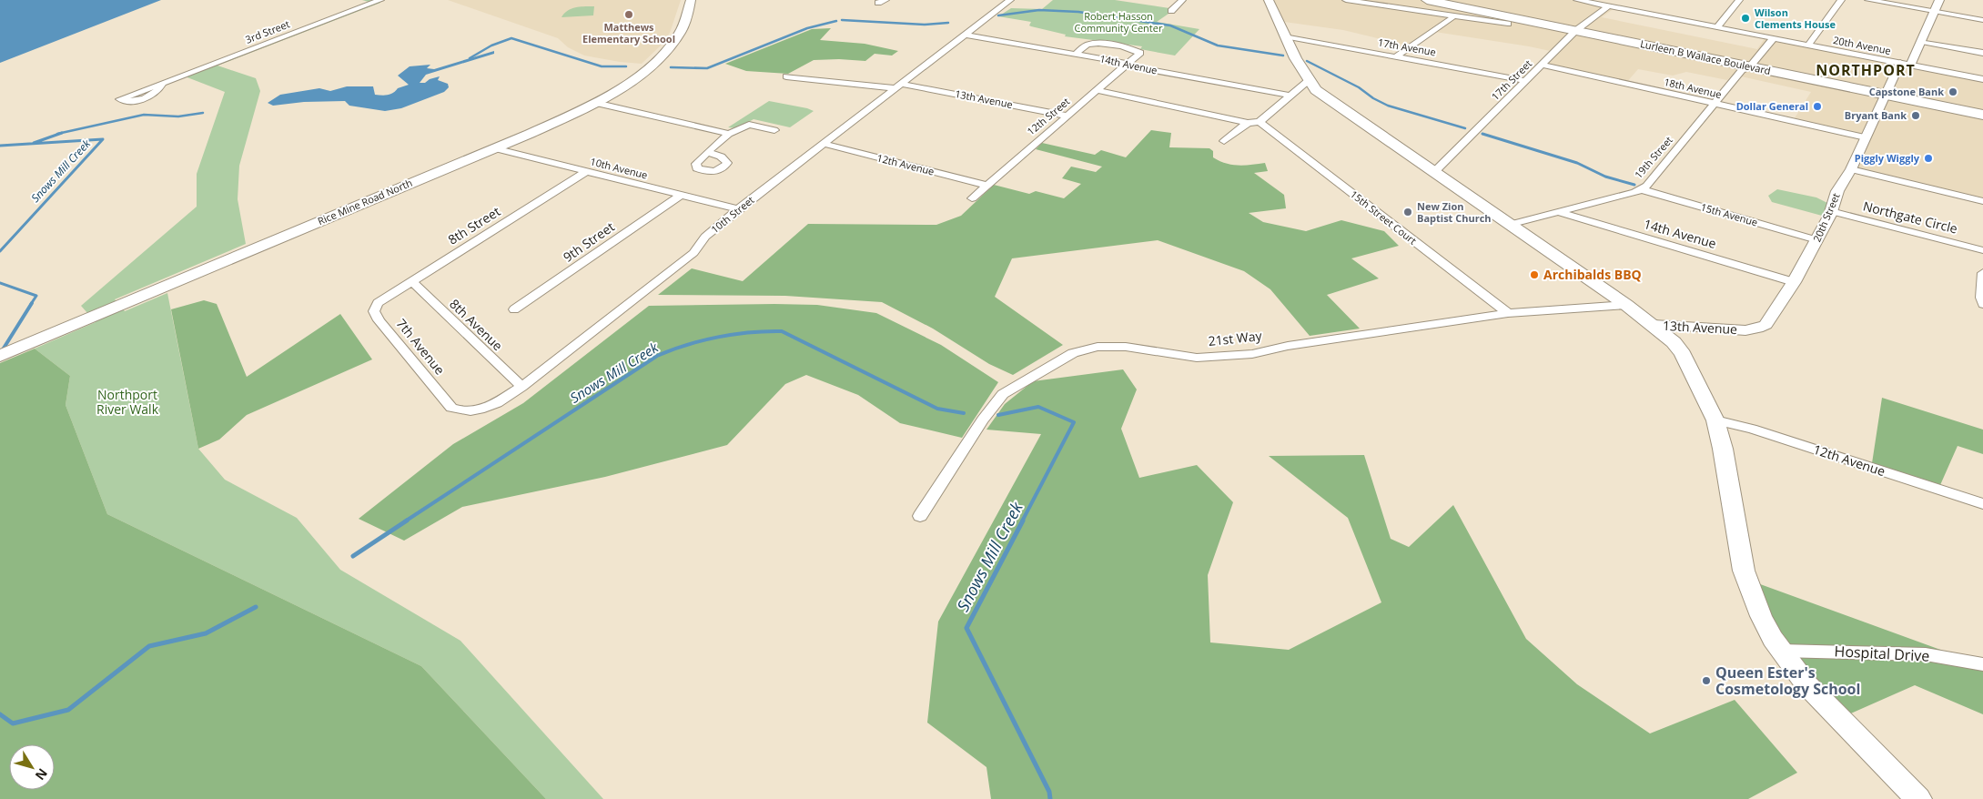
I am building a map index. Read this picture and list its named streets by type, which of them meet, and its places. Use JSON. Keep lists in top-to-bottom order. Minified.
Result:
{"streets":{"highway":["Lurleen B Wallace Boulevard"],"main road":["Rice Mine Road North"],"street":["3rd Street","20th Avenue","17th Avenue","14th Avenue","17th Street","18th Avenue","13th Avenue","12th Street","19th Street","12th Avenue","10th Avenue","10th Street","15th Avenue","15th Street Court","20th Street","Northgate Circle","8th Street","9th Street","8th Avenue","21st Way","7th Avenue","Hospital Drive"]},"crossings":[["20th Avenue","17th Street"],["20th Avenue","19th Street"],["20th Avenue","20th Street"],["17th Avenue","17th Street"],["Lurleen B Wallace Boulevard","17th Street"],["Lurleen B Wallace Boulevard","19th Street"],["Lurleen B Wallace Boulevard","20th Street"],["14th Avenue","12th Street"],["14th Avenue","19th Street"],["14th Avenue","10th Street"],["14th Avenue","20th Street"],["17th Street","18th Avenue"],["18th Avenue","19th Street"],["18th Avenue","20th Street"],["13th Avenue","12th Street"],["13th Avenue","10th Street"],["13th Avenue","20th Street"],["12th Street","12th Avenue"],["19th Street","15th Avenue"],["12th Avenue","10th Street"],["10th Avenue","Rice Mine Road North"],["10th Avenue","10th Street"],["10th Avenue","8th Street"],["10th Avenue","9th Street"],["10th Street","8th Avenue"],["10th Street","7th Avenue"],["15th Avenue","20th Street"],["15th Street Court","21st Way"],["20th Street","Northgate Circle"],["8th Street","8th Avenue"],["8th Street","7th Avenue"]],"districts":["NORTHPORT"],"water":["Snows Mill Creek"],"parks":["Robert Hasson Community Center","Northport River Walk"],"places":["Matthews Elementary School","Wilson Clements House","Capstone Bank","Dollar General","Bryant Bank","Piggly Wiggly","New Zion Baptist Church","Archibalds BBQ","Queen Ester's Cosmetology School"],"north":"bottom right"}
